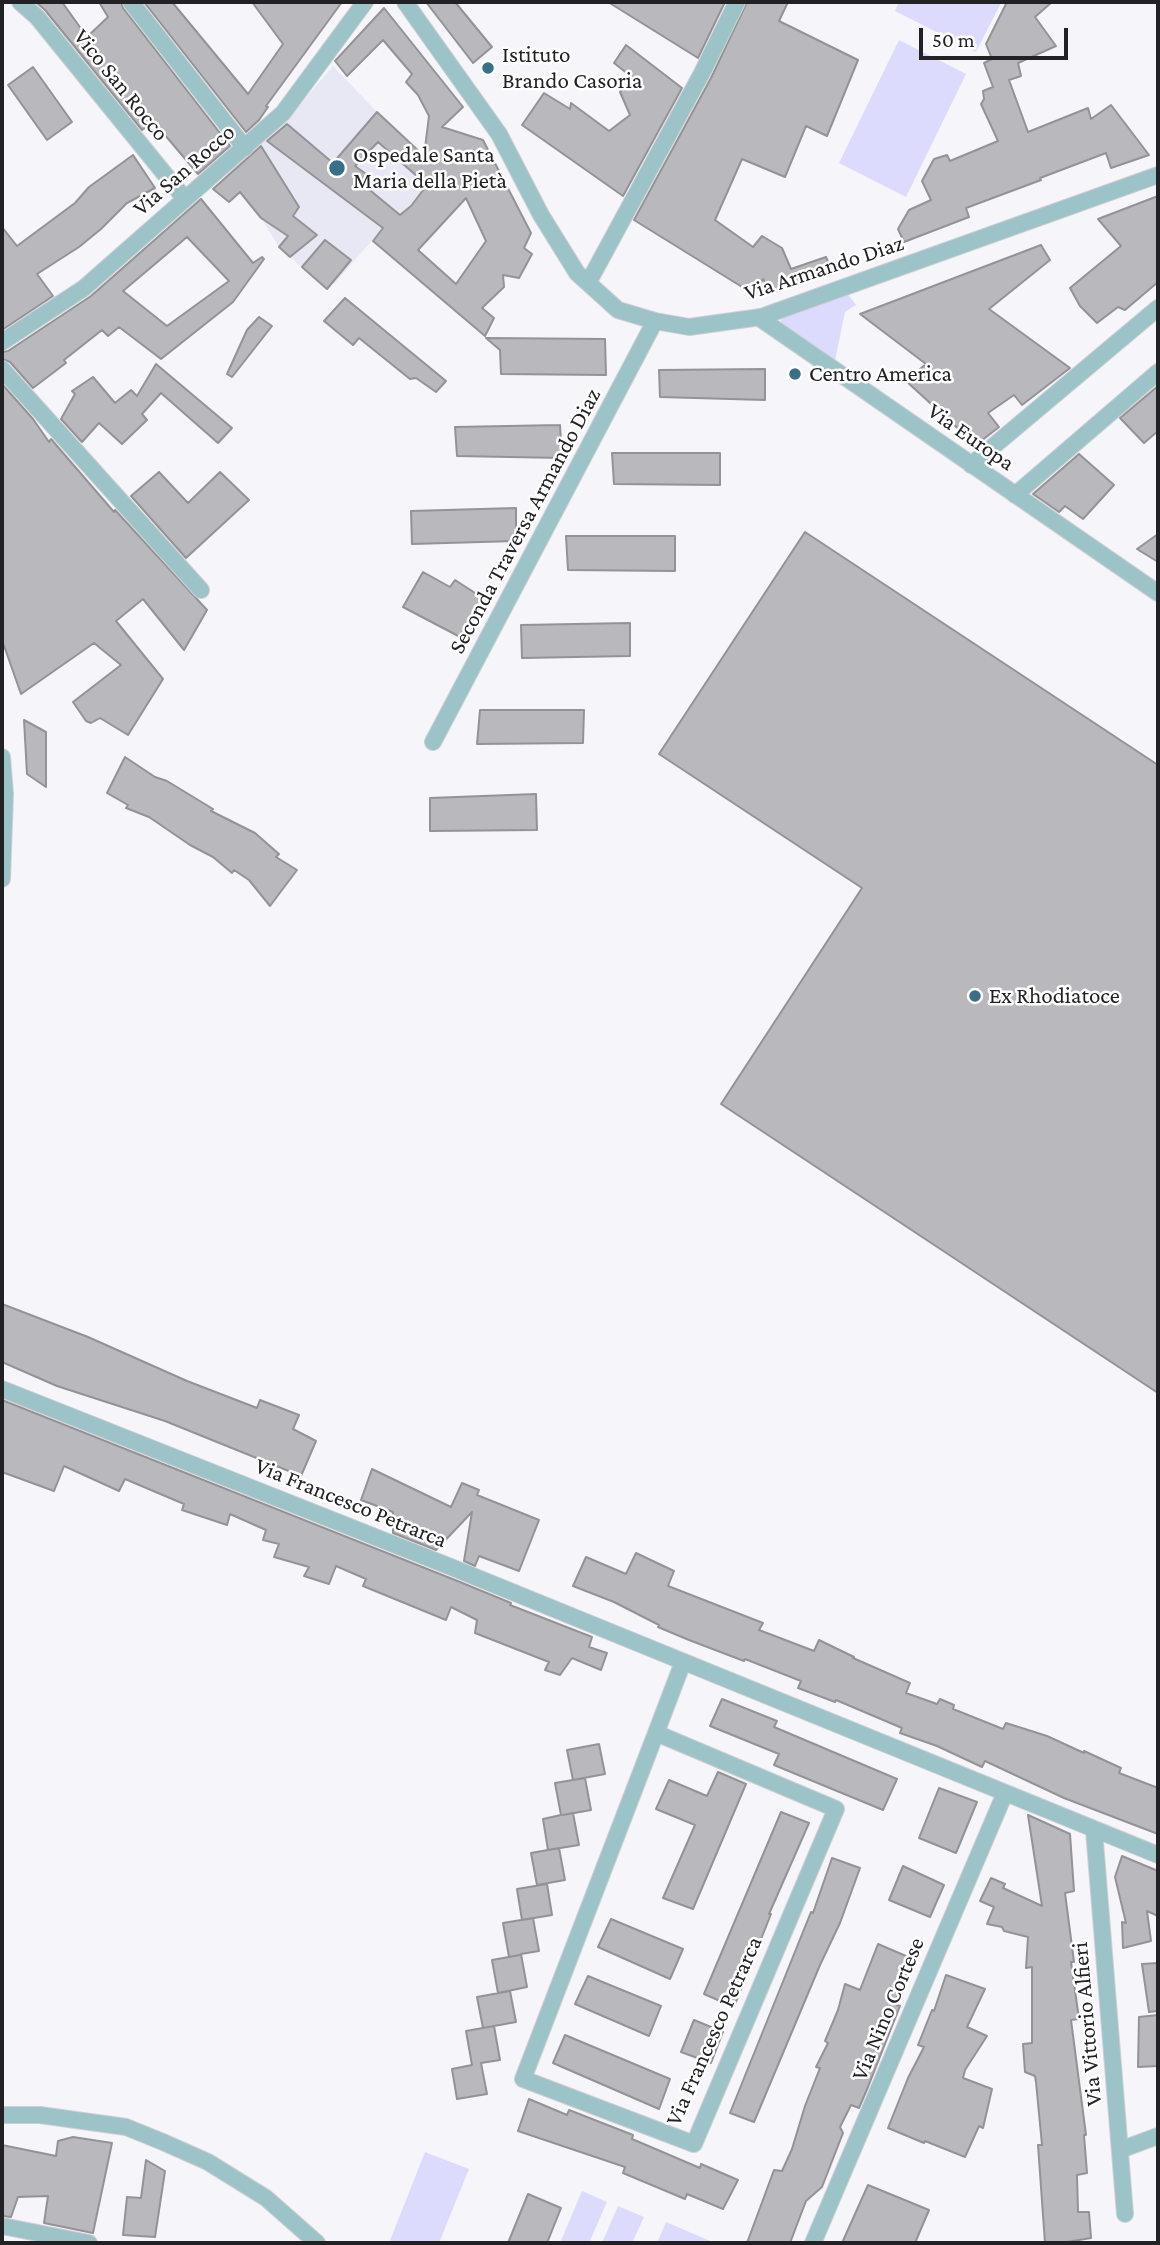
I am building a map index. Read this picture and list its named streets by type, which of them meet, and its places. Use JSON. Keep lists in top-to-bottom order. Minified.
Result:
{"streets":{"street":["Vico San Rocco","Via San Rocco","Via Armando Diaz","Via Europa","Seconda Traversa Armando Diaz","Via Francesco Petrarca","Via Nino Cortese","Via Vittorio Alfieri"]},"crossings":[["Vico San Rocco","Via San Rocco"],["Via Armando Diaz","Via Europa"],["Via Armando Diaz","Seconda Traversa Armando Diaz"],["Via Francesco Petrarca","Via Nino Cortese"],["Via Francesco Petrarca","Via Vittorio Alfieri"]],"places":["Istituto Brando Casoria","Ospedale Santa Maria della Pietà","Centro America","Ex Rhodiatoce"],"scale_bar":"50 m"}
